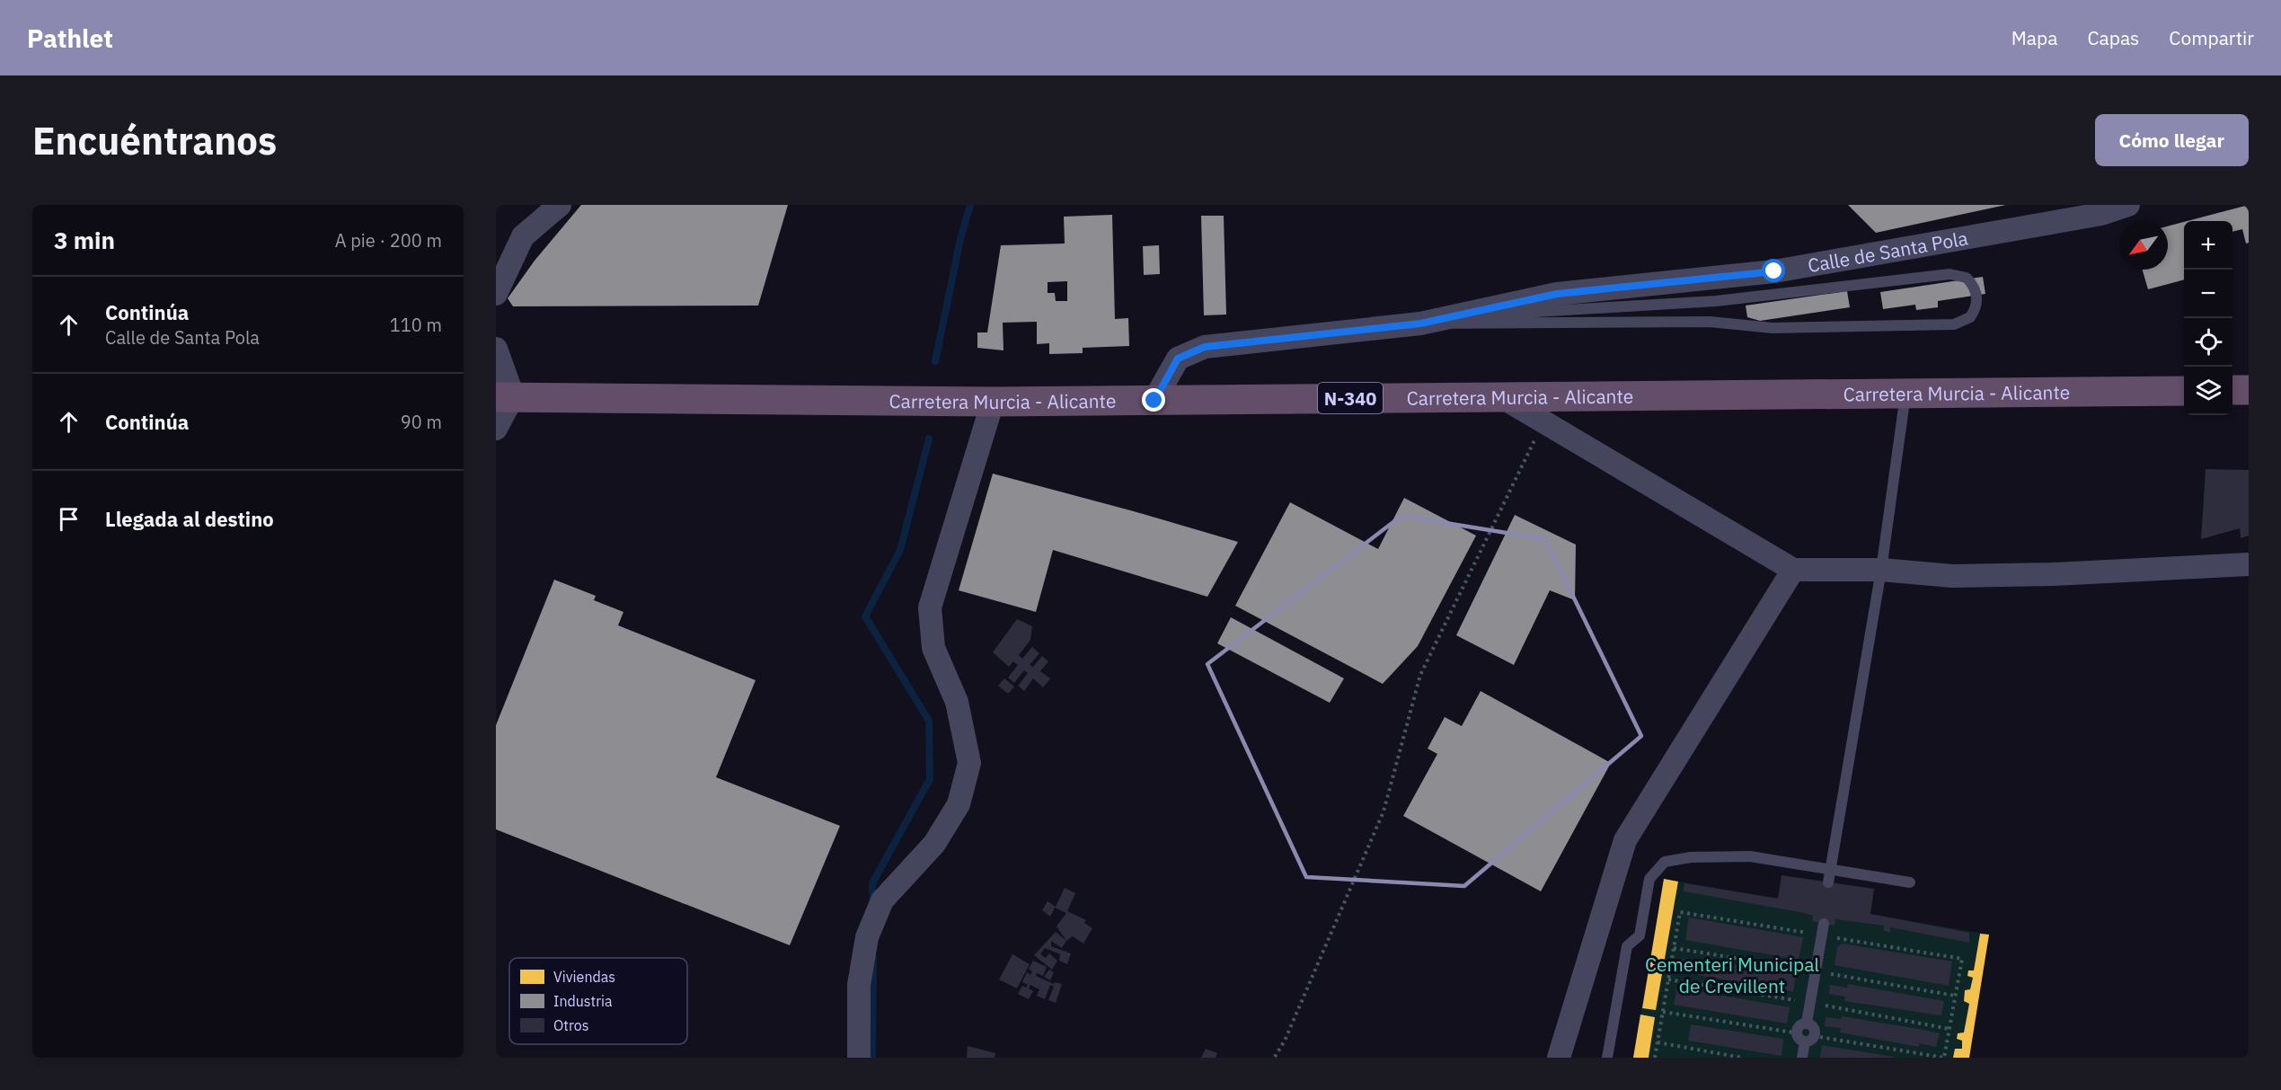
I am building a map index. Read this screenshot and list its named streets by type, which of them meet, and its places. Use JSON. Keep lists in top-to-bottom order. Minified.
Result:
{"streets":{"highway":["Carretera Murcia - Alicante","N-340"],"street":["Calle de Santa Pola"]},"crossings":[["Calle de Santa Pola","Carretera Murcia - Alicante"]],"parks":["Cementeri Municipal de Crevillent"],"legend":["Viviendas","Industria","Otros"],"north":"bottom left","page":{"header":"Pathlet","nav":["Mapa","Capas","Compartir"],"buttons":"Cómo llegar","title":"Encuéntranos","heading":["3 min","A pie · 200 m"],"map_buttons":["+","−"],"list":[["Continúa","Calle de Santa Pola","110 m"],["Continúa","90 m"],"Llegada al destino"]}}
